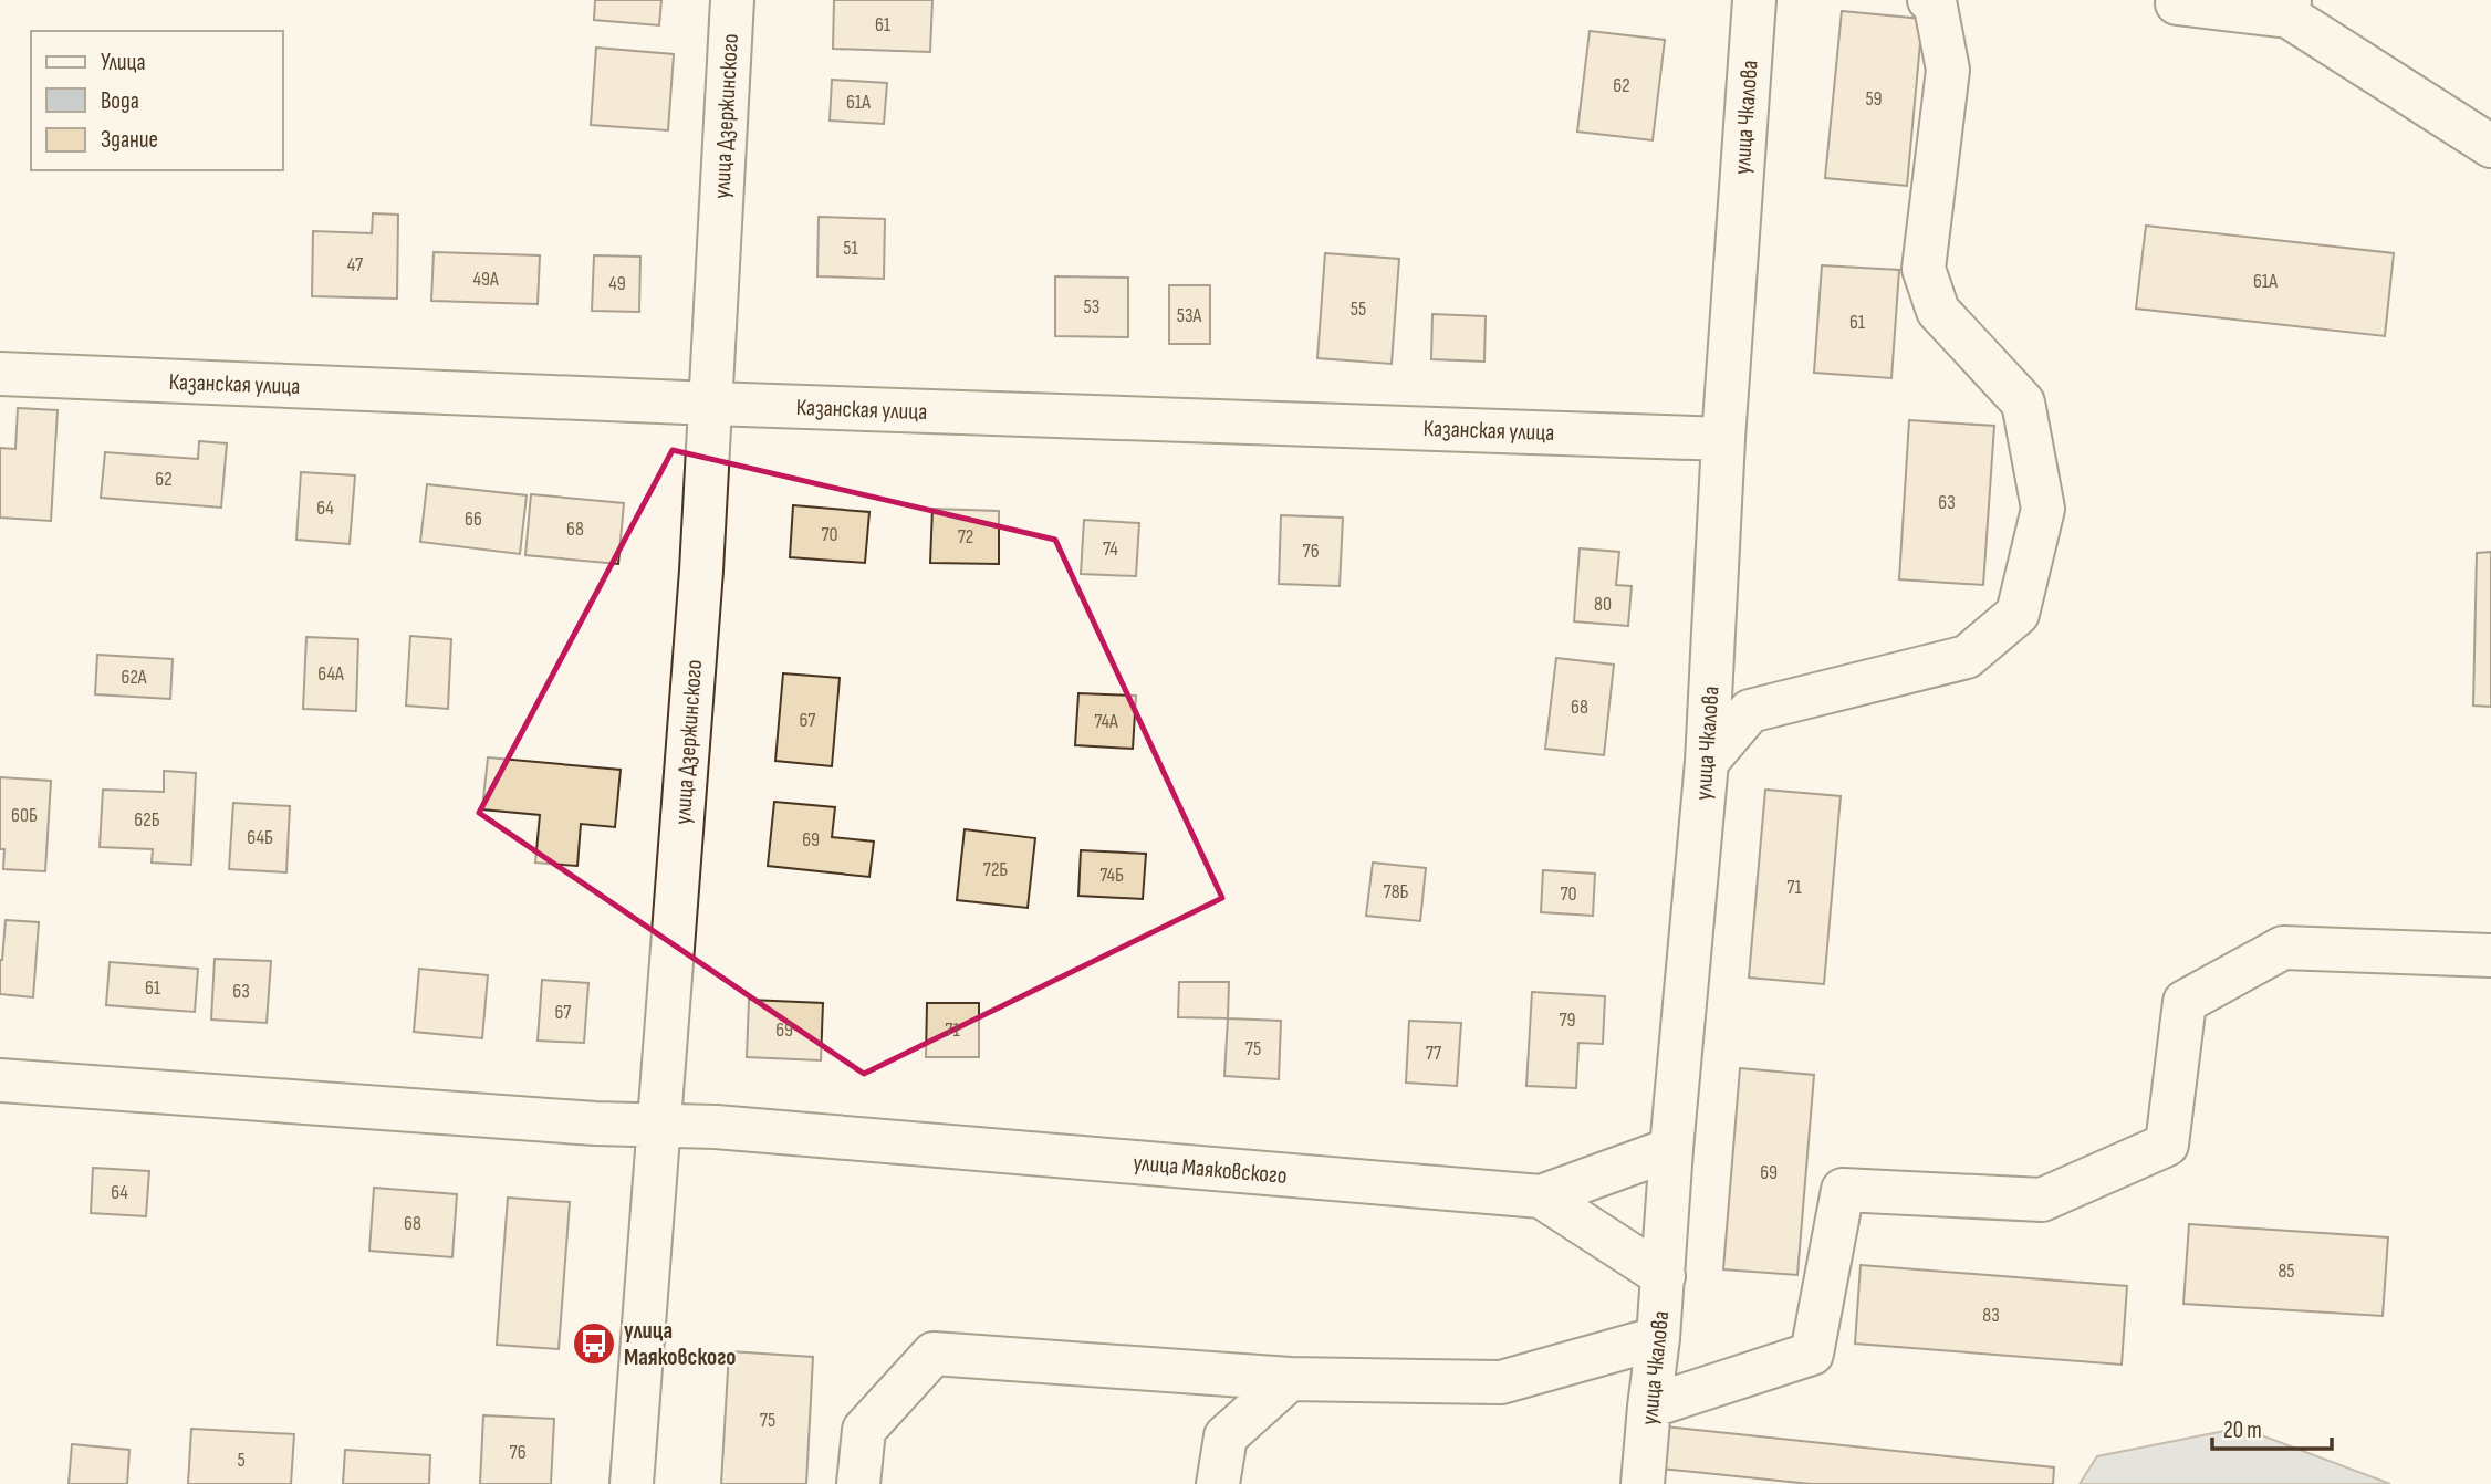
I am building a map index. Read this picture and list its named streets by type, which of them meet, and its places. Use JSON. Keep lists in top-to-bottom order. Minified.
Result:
{"streets":{"street":["улица Дзержинского","улица Чкалова","Казанская улица","улица Маяковского"]},"crossings":[["улица Дзержинского","Казанская улица"],["улица Дзержинского","улица Маяковского"],["улица Чкалова","Казанская улица"],["улица Чкалова","улица Маяковского"]],"places":{"bus stop":["улица Маяковского"]},"house_numbers":["61","62","59","61А","51","47","49А","61А","49","53","55","53А","61","62","63","64","66","68","70","72","74","76","80","64А","62А","68","67","74А","60Б","62Б","64Б","69","72Б","74Б","71","78Б","70","61","63","67","79","69","71","75","77","69","64","68","85","83","75","76","5"],"legend":["Улица","Вода","Здание"],"scale_bar":"20 m"}
